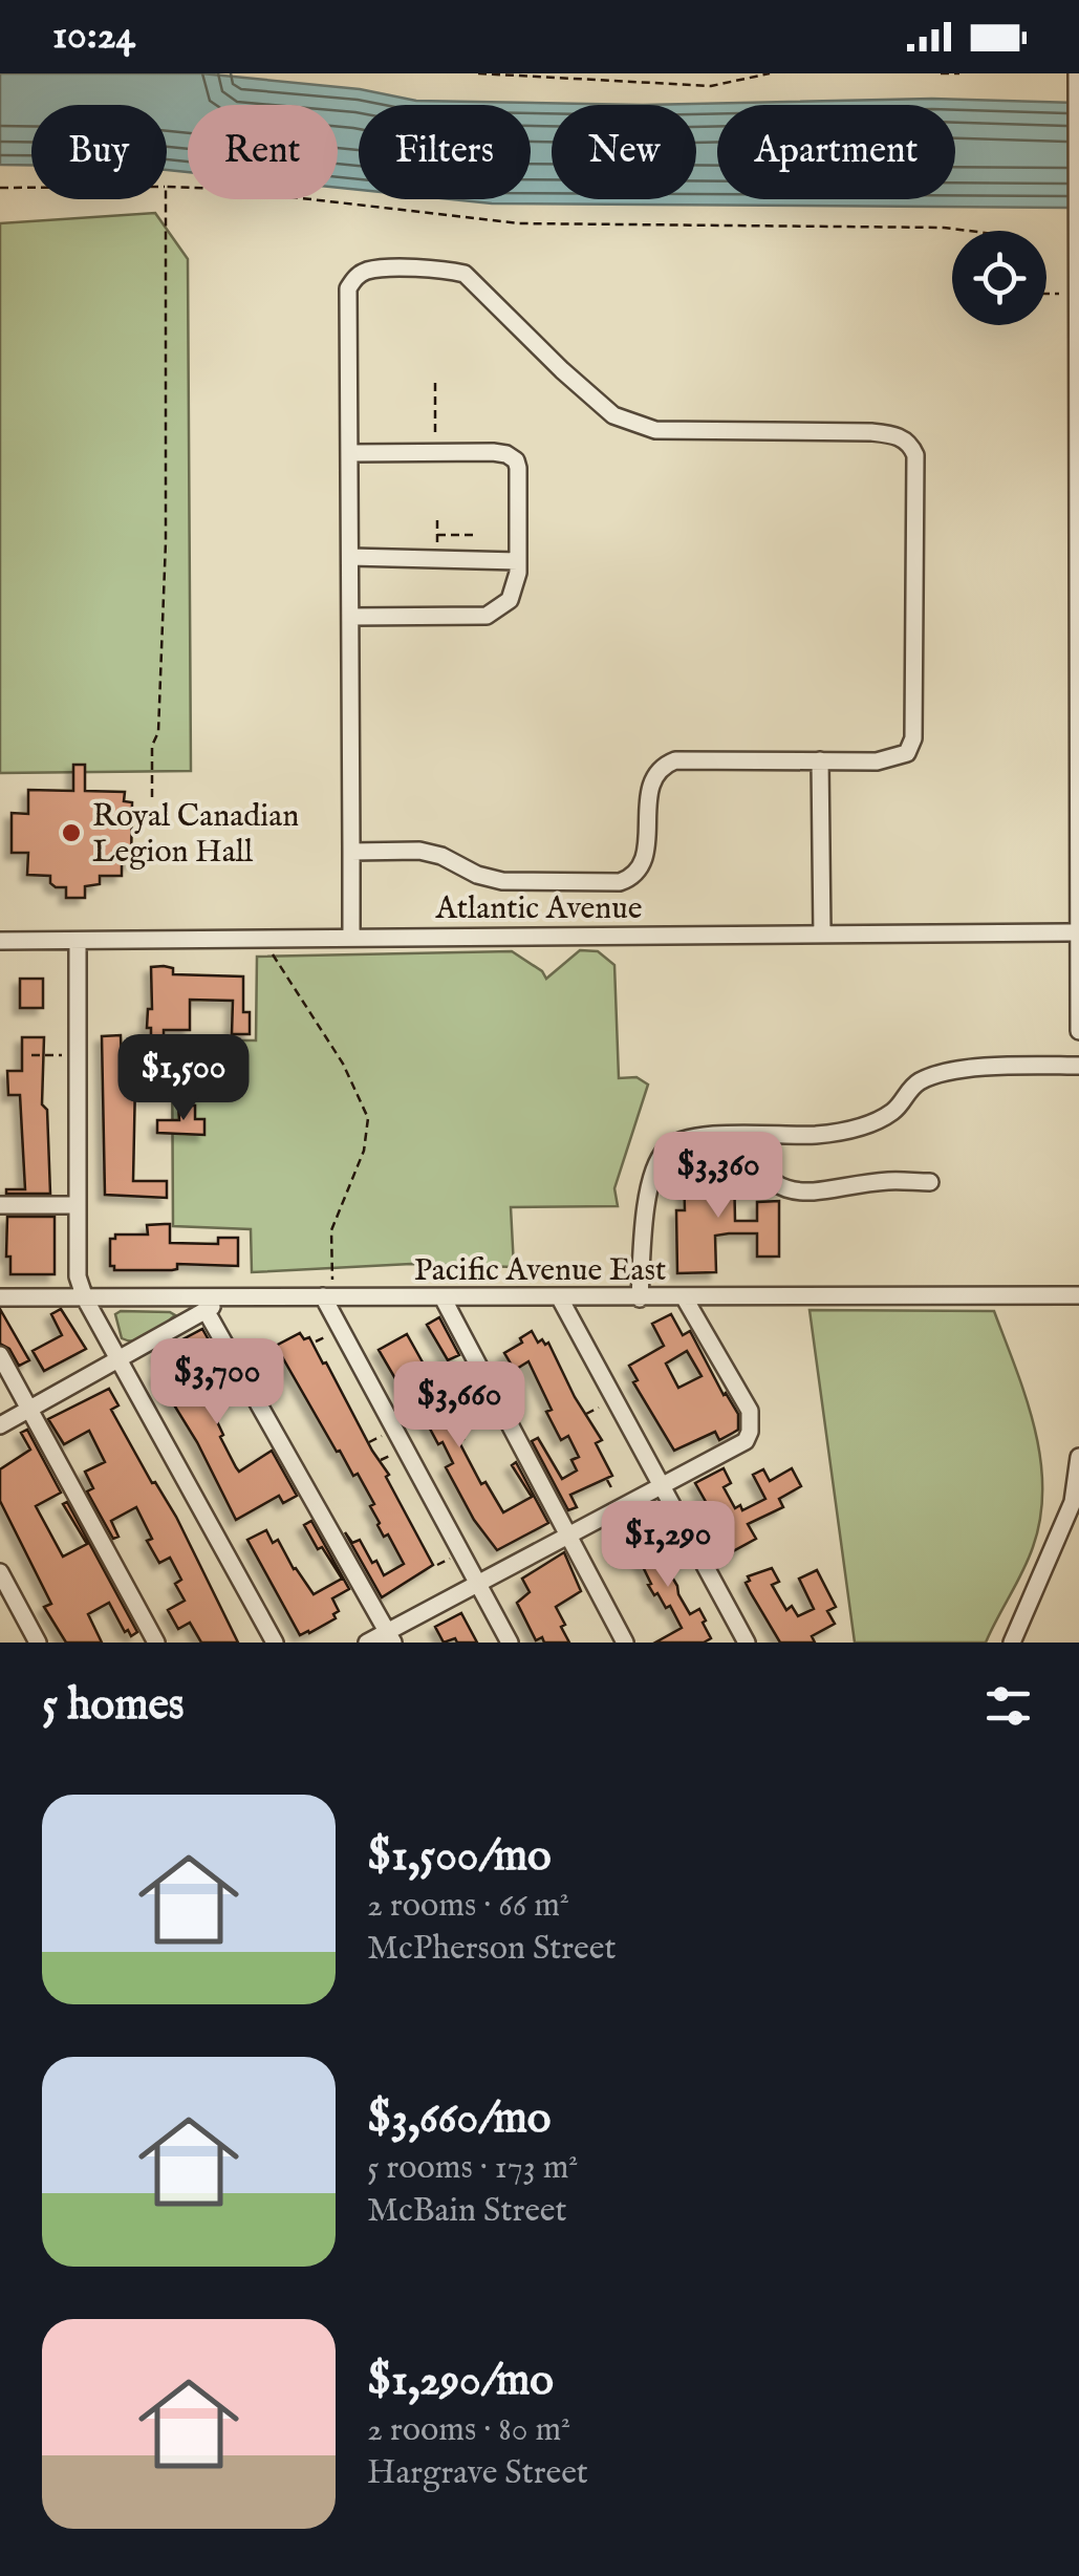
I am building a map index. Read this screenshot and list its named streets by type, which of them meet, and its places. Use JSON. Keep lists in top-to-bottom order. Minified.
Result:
{"streets":{"street":["Atlantic Avenue","Pacific Avenue East"]},"places":["Royal Canadian Legion Hall"],"page":{"status":"10:24","chip":["Buy","Rent","Filters","New","Apartment"],"price":["$1,500","$3,360","$3,700","$3,660","$1,290"],"heading":"5 homes","list":[{"name":"$1,500/mo","note":"2 rooms · 66 m² · McPherson Street"},{"name":"$3,660/mo","note":"5 rooms · 173 m² · McBain Street"},{"name":"$1,290/mo","note":"2 rooms · 80 m² · Hargrave Street"}]}}
